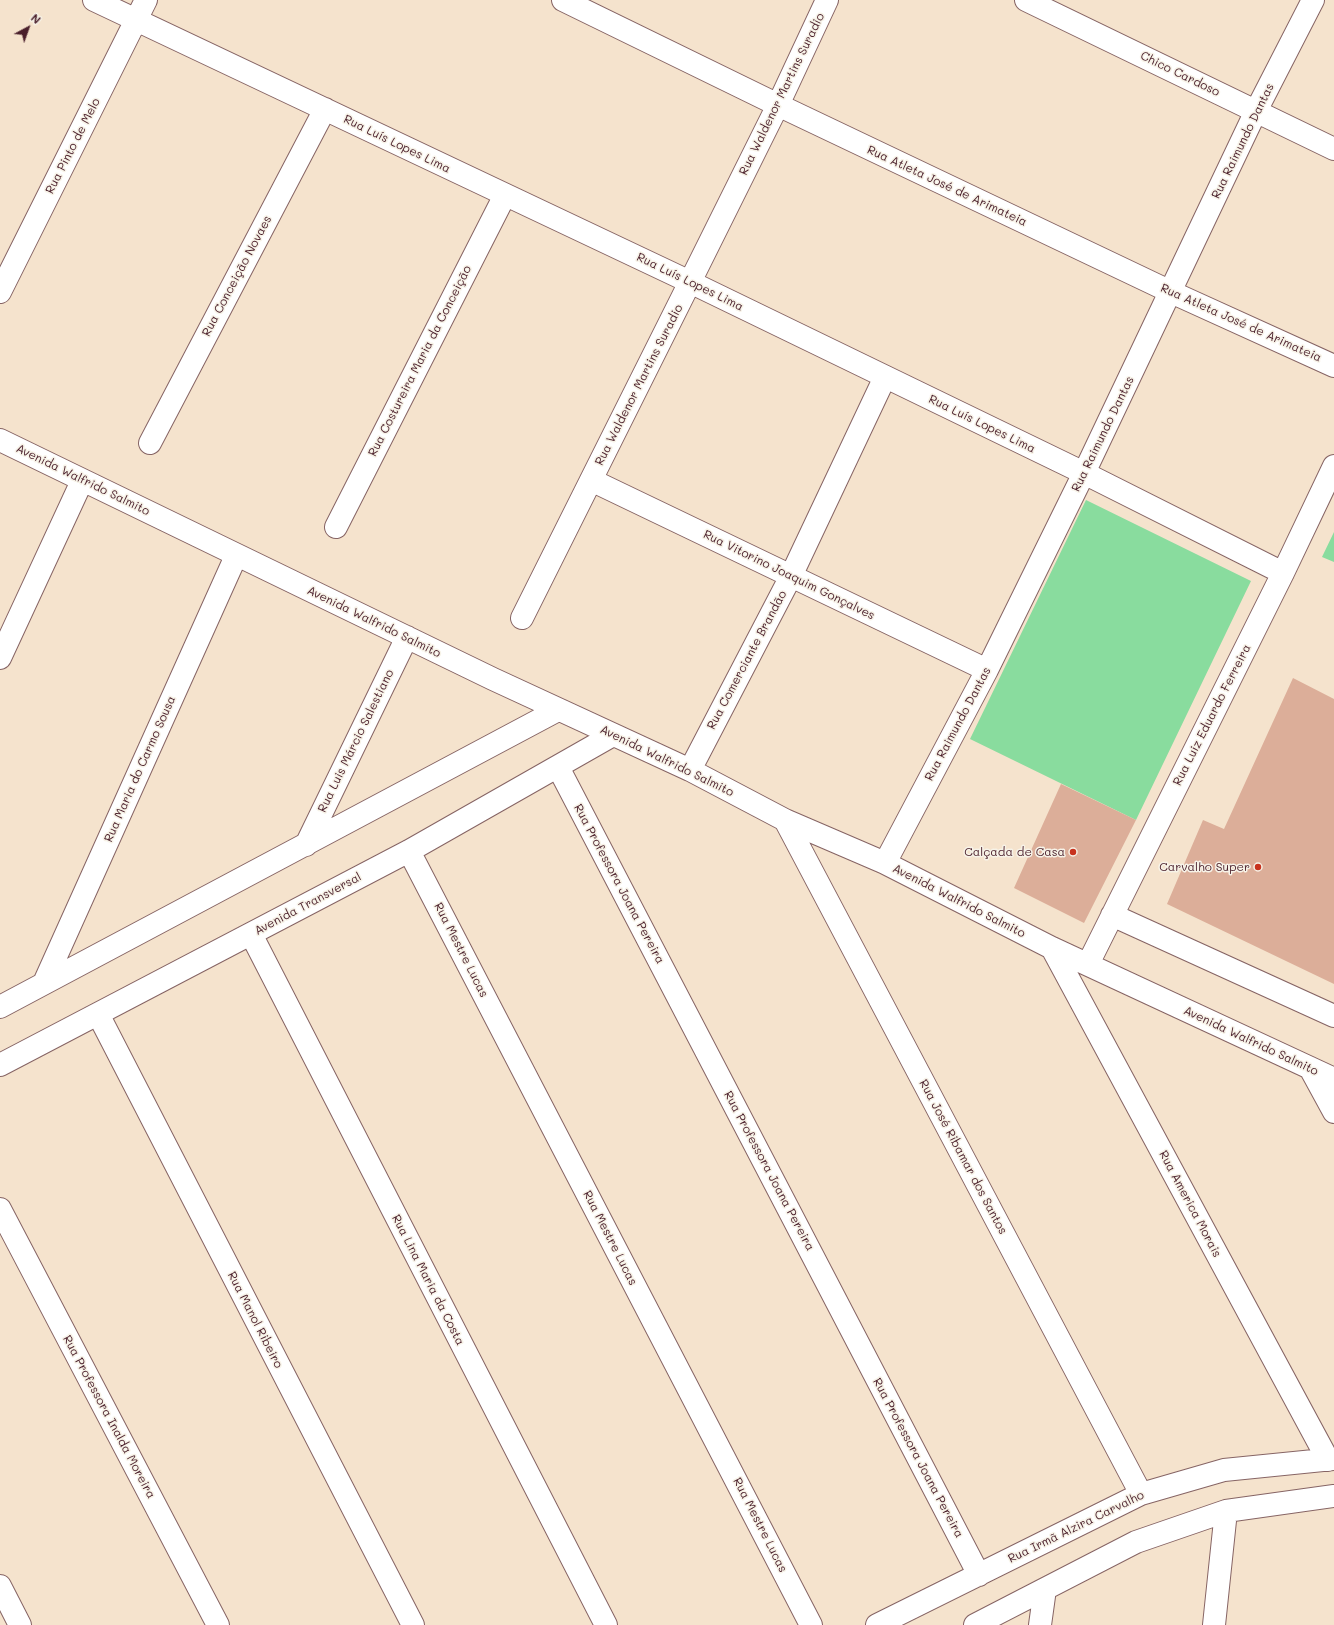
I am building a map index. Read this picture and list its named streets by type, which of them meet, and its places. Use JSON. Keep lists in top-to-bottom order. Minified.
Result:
{"streets":{"street":["Chico Cardoso","Rua Waldenor Martins Suradio","Rua Raimundo Dantas","Rua Luís Lopes Lima","Rua Pinto de Melo","Rua Atleta José de Arimateia","Rua Conceição Novaes","Rua Costureira Maria da Conceição","Avenida Walfrido Salmito","Rua Vitorino Joaquim Gonçalves","Rua Comerciante Brandão","Rua Luiz Eduardo Ferreira","Rua Luis Márcio Salestiano","Rua Maria do Carmo Sousa","Rua Professora Joana Pereira","Avenida Transversal","Rua Mestre Lucas","Rua José Ribamar dos Santos","Rua America Morais","Rua Lina Maria da Costa","Rua Manol Ribeiro","Rua Professora Inalda Moreira","Rua Irmã Alzira Carvalho"]},"crossings":[["Chico Cardoso","Rua Raimundo Dantas"],["Rua Waldenor Martins Suradio","Rua Luís Lopes Lima"],["Rua Waldenor Martins Suradio","Rua Atleta José de Arimateia"],["Rua Waldenor Martins Suradio","Rua Vitorino Joaquim Gonçalves"],["Rua Raimundo Dantas","Rua Luís Lopes Lima"],["Rua Raimundo Dantas","Rua Atleta José de Arimateia"],["Rua Raimundo Dantas","Avenida Walfrido Salmito"],["Rua Raimundo Dantas","Rua Vitorino Joaquim Gonçalves"],["Rua Luís Lopes Lima","Rua Pinto de Melo"],["Rua Luís Lopes Lima","Rua Conceição Novaes"],["Rua Luís Lopes Lima","Rua Costureira Maria da Conceição"],["Rua Luís Lopes Lima","Rua Comerciante Brandão"],["Rua Luís Lopes Lima","Rua Luiz Eduardo Ferreira"],["Avenida Walfrido Salmito","Rua Comerciante Brandão"],["Avenida Walfrido Salmito","Rua Luiz Eduardo Ferreira"],["Avenida Walfrido Salmito","Rua Luis Márcio Salestiano"],["Avenida Walfrido Salmito","Rua Maria do Carmo Sousa"],["Avenida Walfrido Salmito","Avenida Transversal"],["Avenida Walfrido Salmito","Rua José Ribamar dos Santos"],["Avenida Walfrido Salmito","Rua America Morais"],["Rua Vitorino Joaquim Gonçalves","Rua Comerciante Brandão"],["Rua Professora Joana Pereira","Avenida Transversal"],["Rua Professora Joana Pereira","Rua Irmã Alzira Carvalho"],["Avenida Transversal","Rua Mestre Lucas"],["Avenida Transversal","Rua Lina Maria da Costa"],["Avenida Transversal","Rua Manol Ribeiro"],["Rua José Ribamar dos Santos","Rua Irmã Alzira Carvalho"],["Rua America Morais","Rua Irmã Alzira Carvalho"]],"places":["Calçada de Casa","Carvalho Super"],"north":"top right"}
